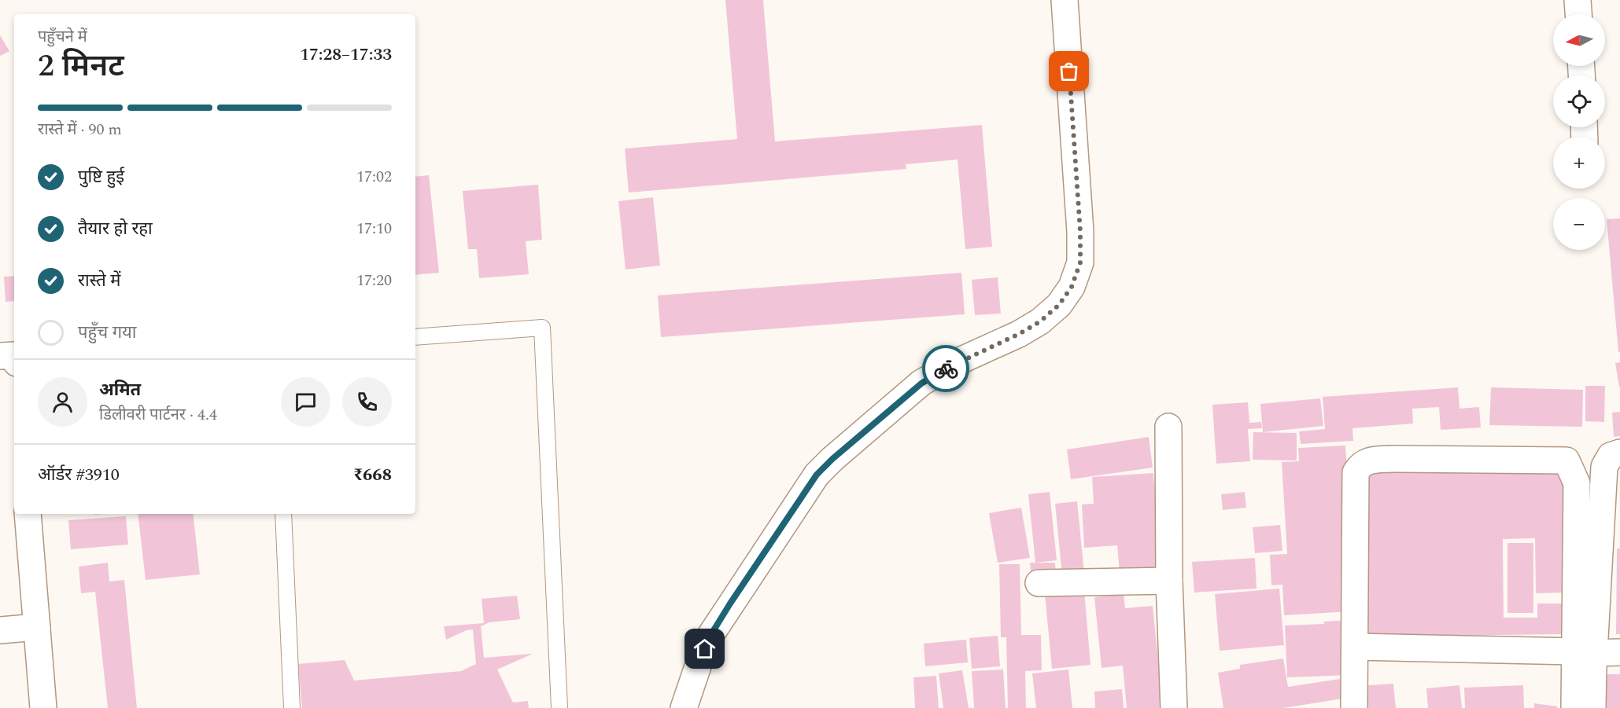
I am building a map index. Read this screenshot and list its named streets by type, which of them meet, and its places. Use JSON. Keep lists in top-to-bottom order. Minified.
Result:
{"north":"left","page":{"map_buttons":["+","−"],"heading":["2 मिनट","पहुँचने में","17:28–17:33"],"panel":["अमित","डिलीवरी पार्टनर · 4.4","ऑर्डर #3910","₹668"],"bar":"रास्ते में · 90 m","list":[["पुष्टि हुई","17:02"],["तैयार हो रहा","17:10"],["रास्ते में","17:20"],"पहुँच गया"]}}
